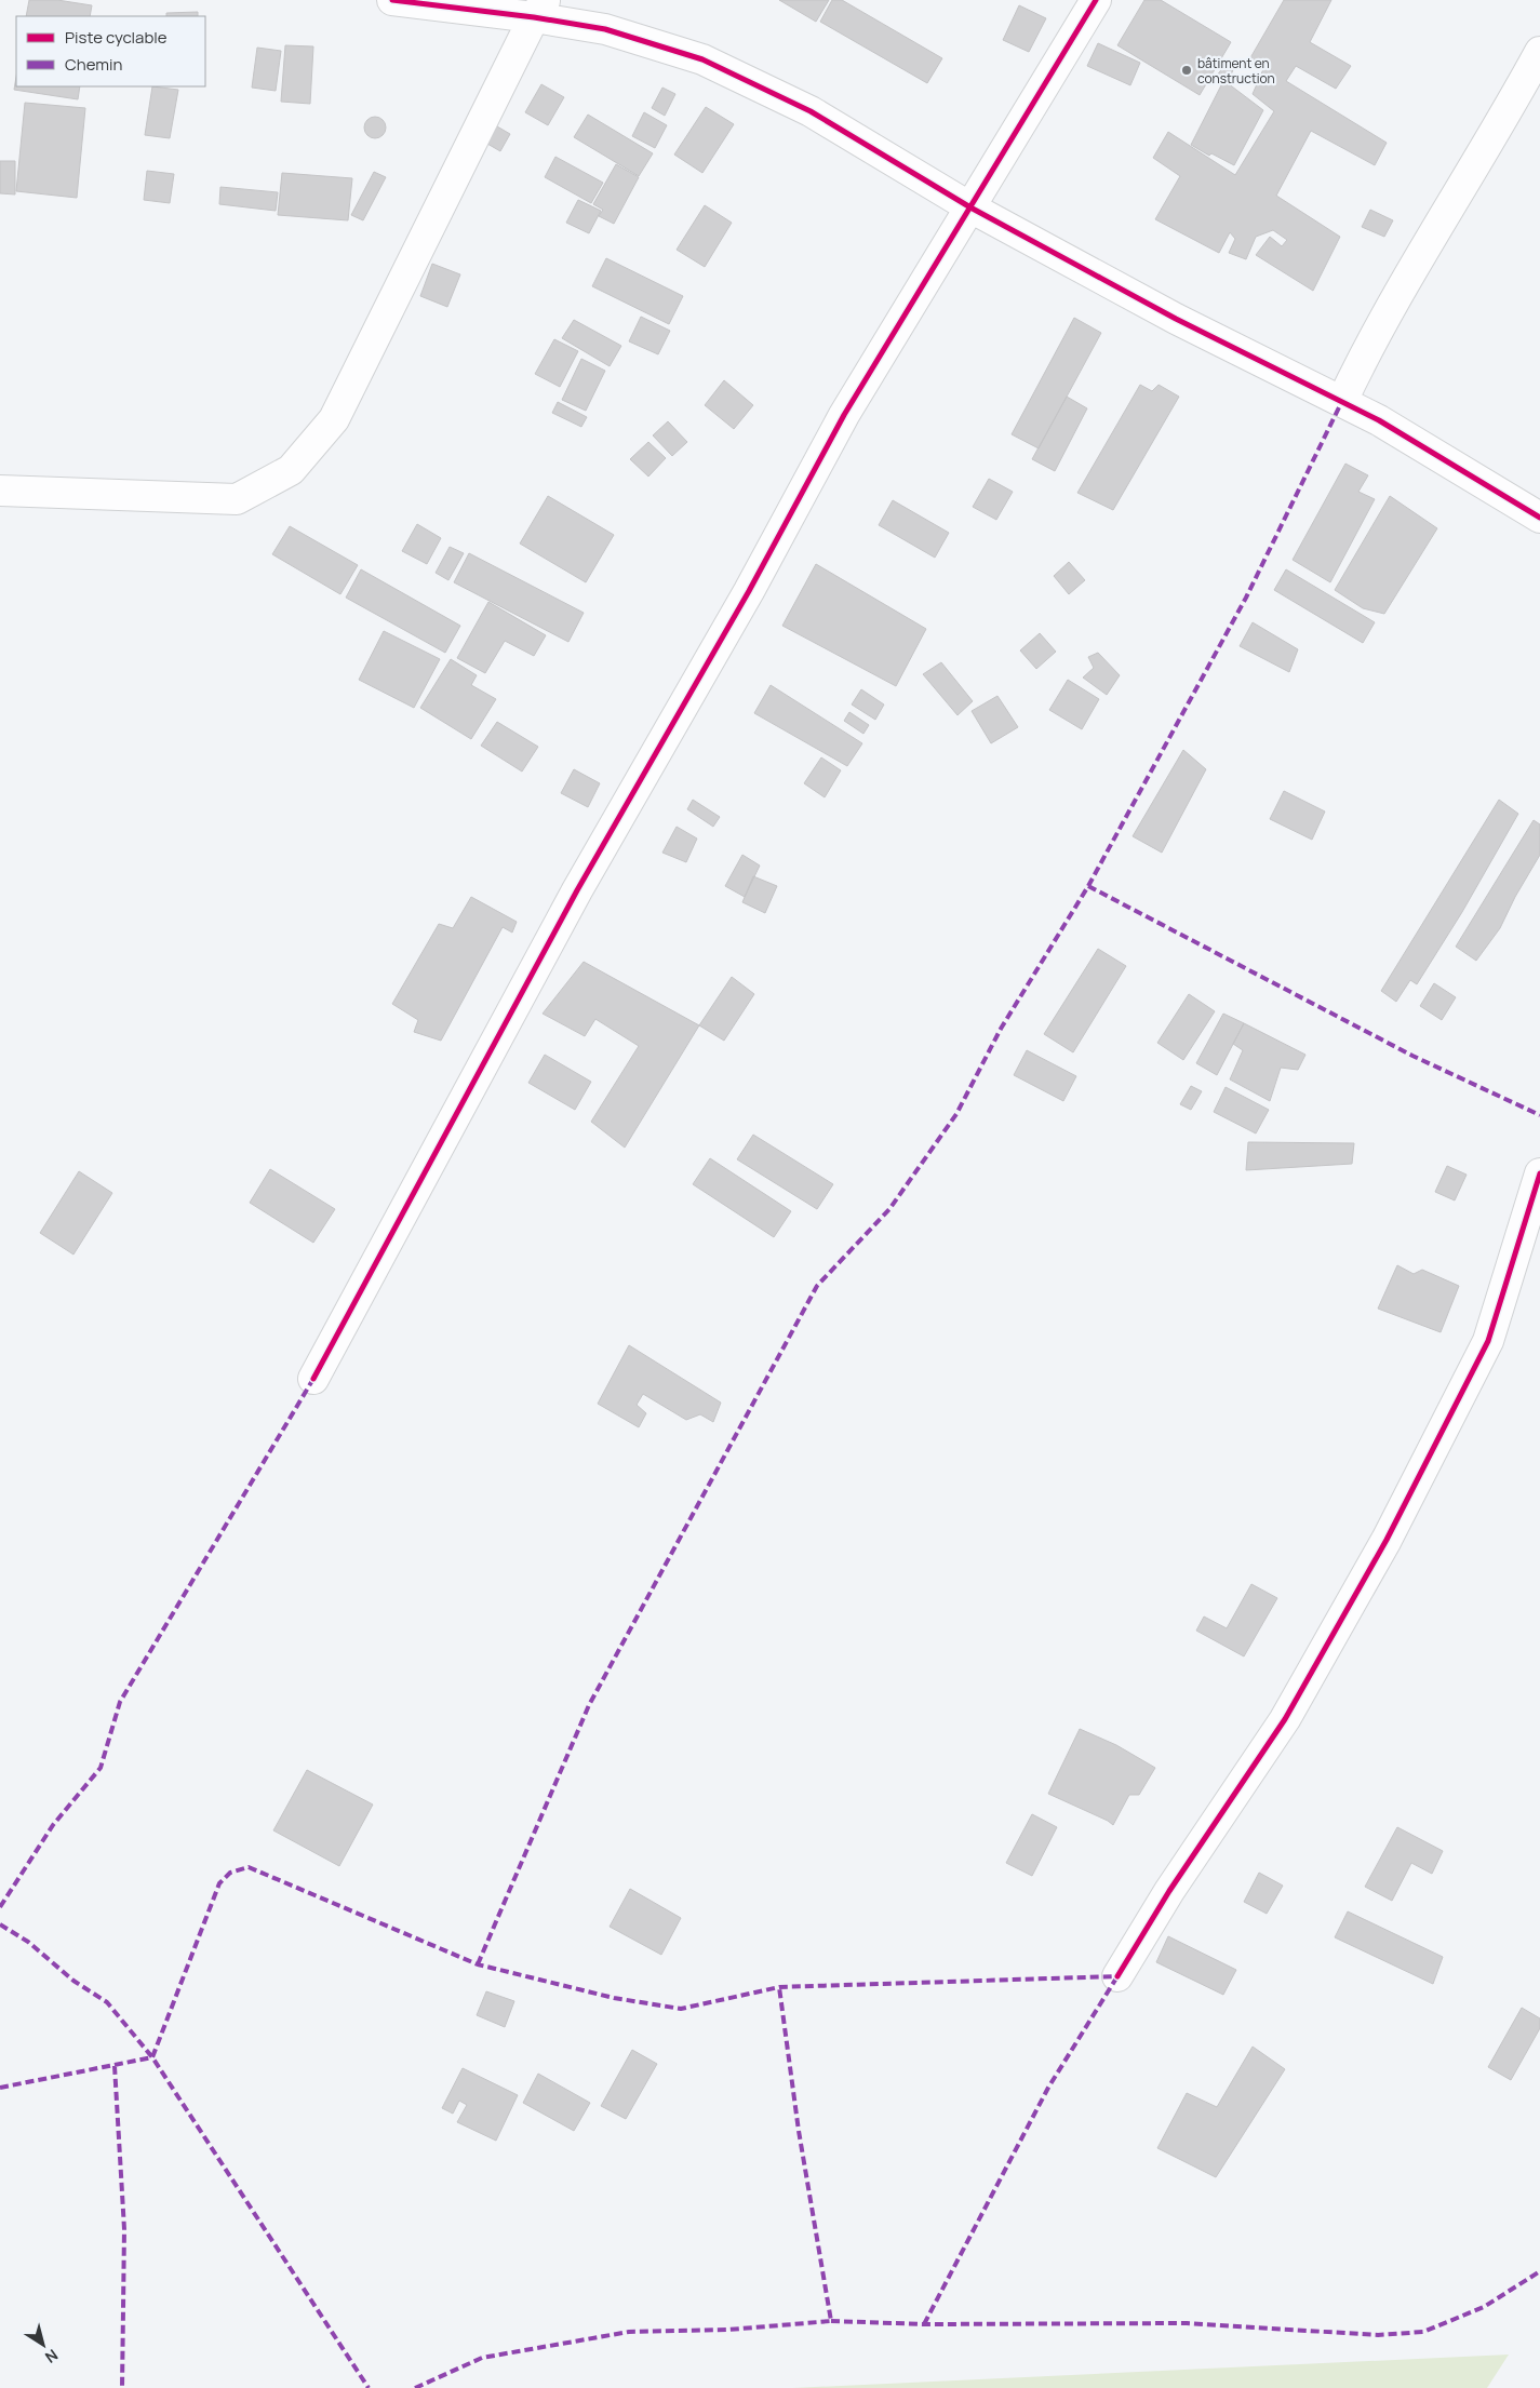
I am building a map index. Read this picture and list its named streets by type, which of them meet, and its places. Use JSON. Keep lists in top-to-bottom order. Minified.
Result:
{"places":["bâtiment en construction"],"legend":["Piste cyclable","Chemin"],"north":"bottom right"}
